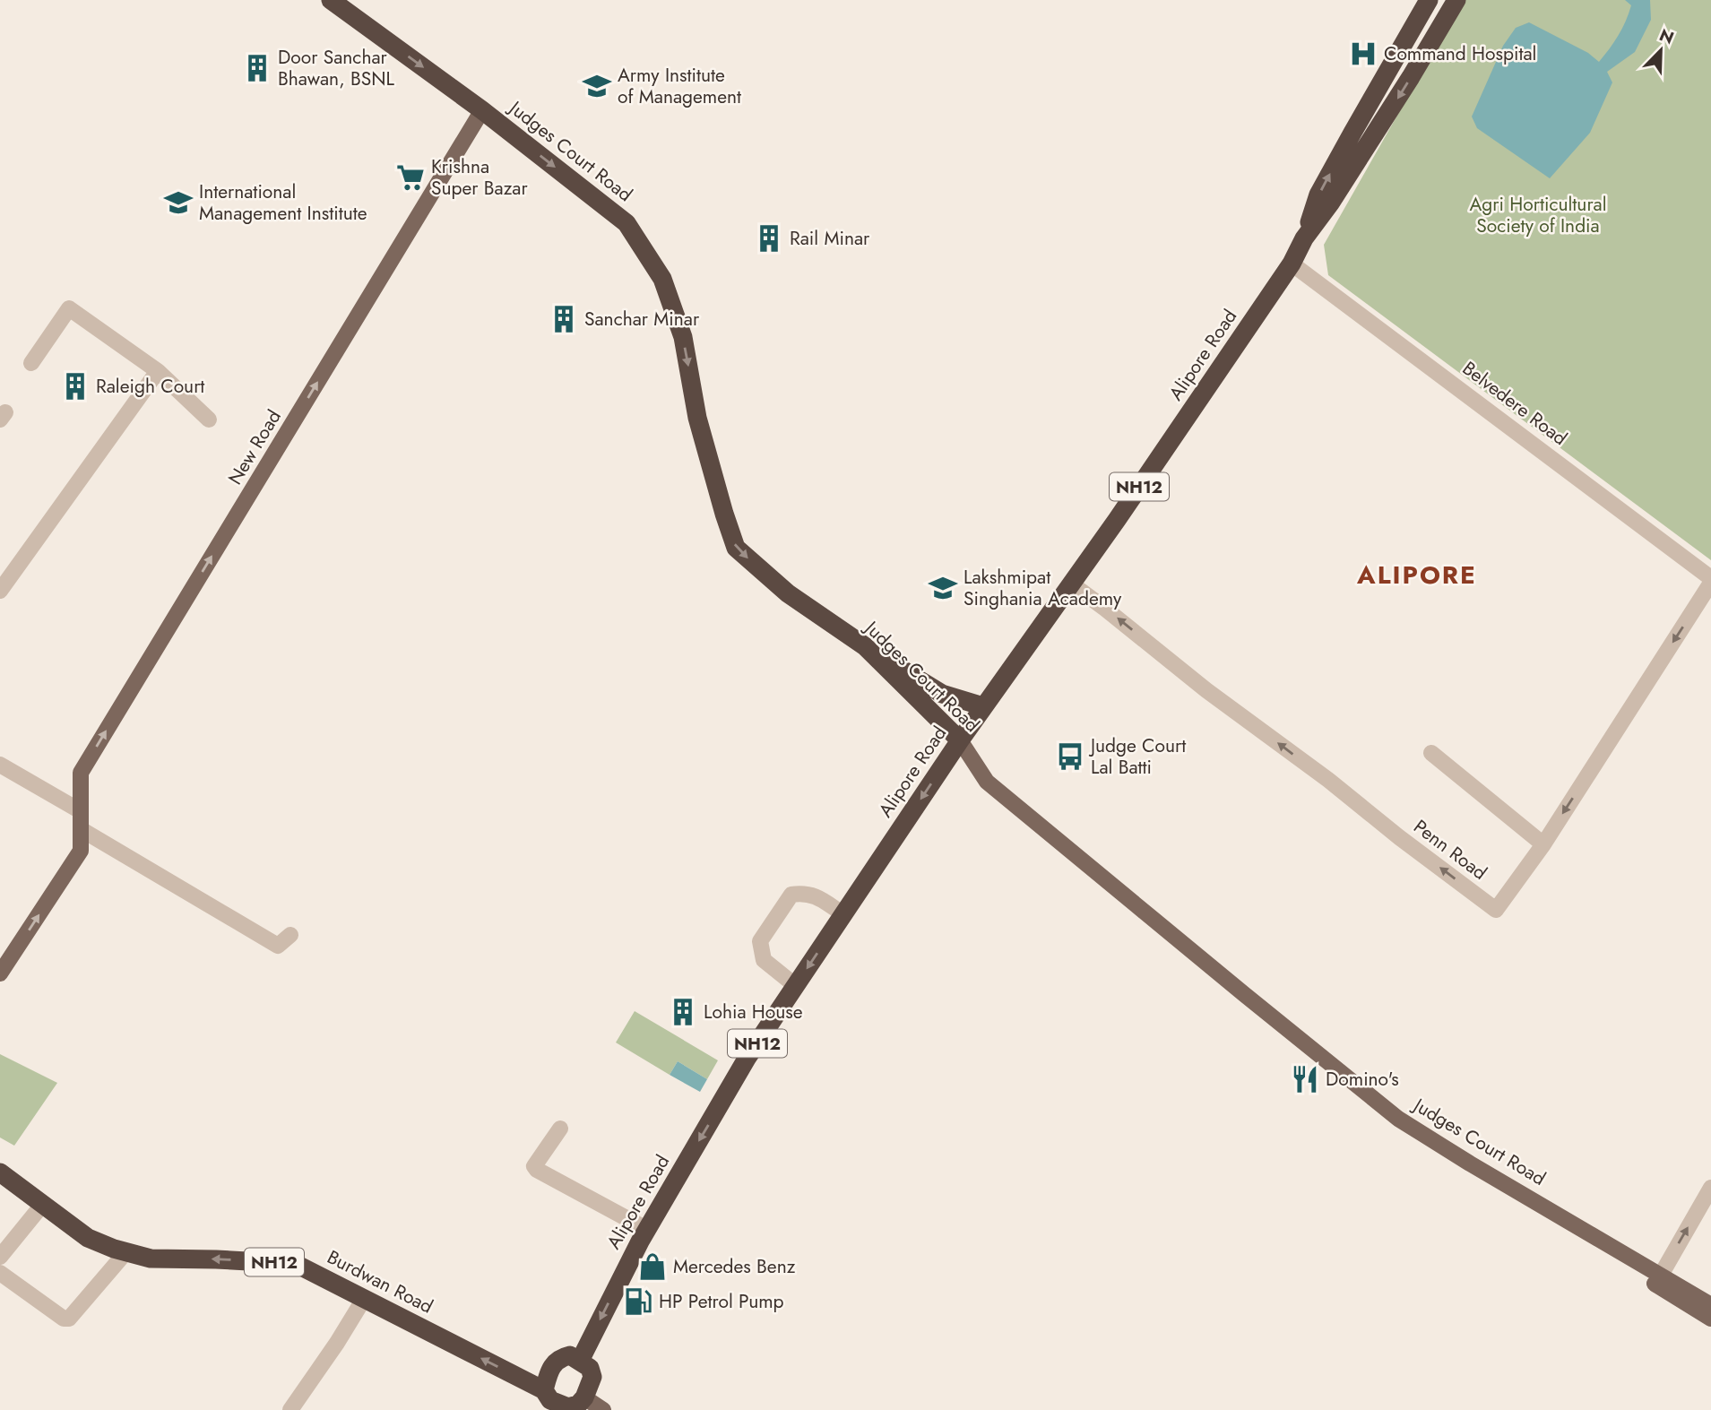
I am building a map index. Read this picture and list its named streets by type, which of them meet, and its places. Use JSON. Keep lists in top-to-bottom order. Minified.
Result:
{"streets":{"highway":["Judges Court Road","Alipore Road","NH12","Burdwan Road"],"main road":["New Road"],"street":["Belvedere Road","Penn Road"]},"crossings":[["Judges Court Road","Alipore Road"],["Judges Court Road","New Road"],["Alipore Road","Belvedere Road"],["Alipore Road","NH12"],["Alipore Road","Penn Road"],["Alipore Road","Burdwan Road"],["NH12","Burdwan Road"]],"one_way":["Judges Court Road","Alipore Road","New Road","Burdwan Road"],"districts":["ALIPORE"],"parks":["Agri Horticultural Society of India"],"places":{"hospital":["Command Hospital"],"building":["Door Sanchar Bhawan, BSNL","Rail Minar","Sanchar Minar","Raleigh Court","Lohia House"],"school or university":["Army Institute of Management","International Management Institute","Lakshmipat Singhania Academy"],"supermarket":["Krishna Super Bazar"],"bus stop":["Judge Court Lal Batti"],"restaurant":["Domino's"],"shop":["Mercedes Benz"],"fuel station":["HP Petrol Pump"]},"north":"top right"}
